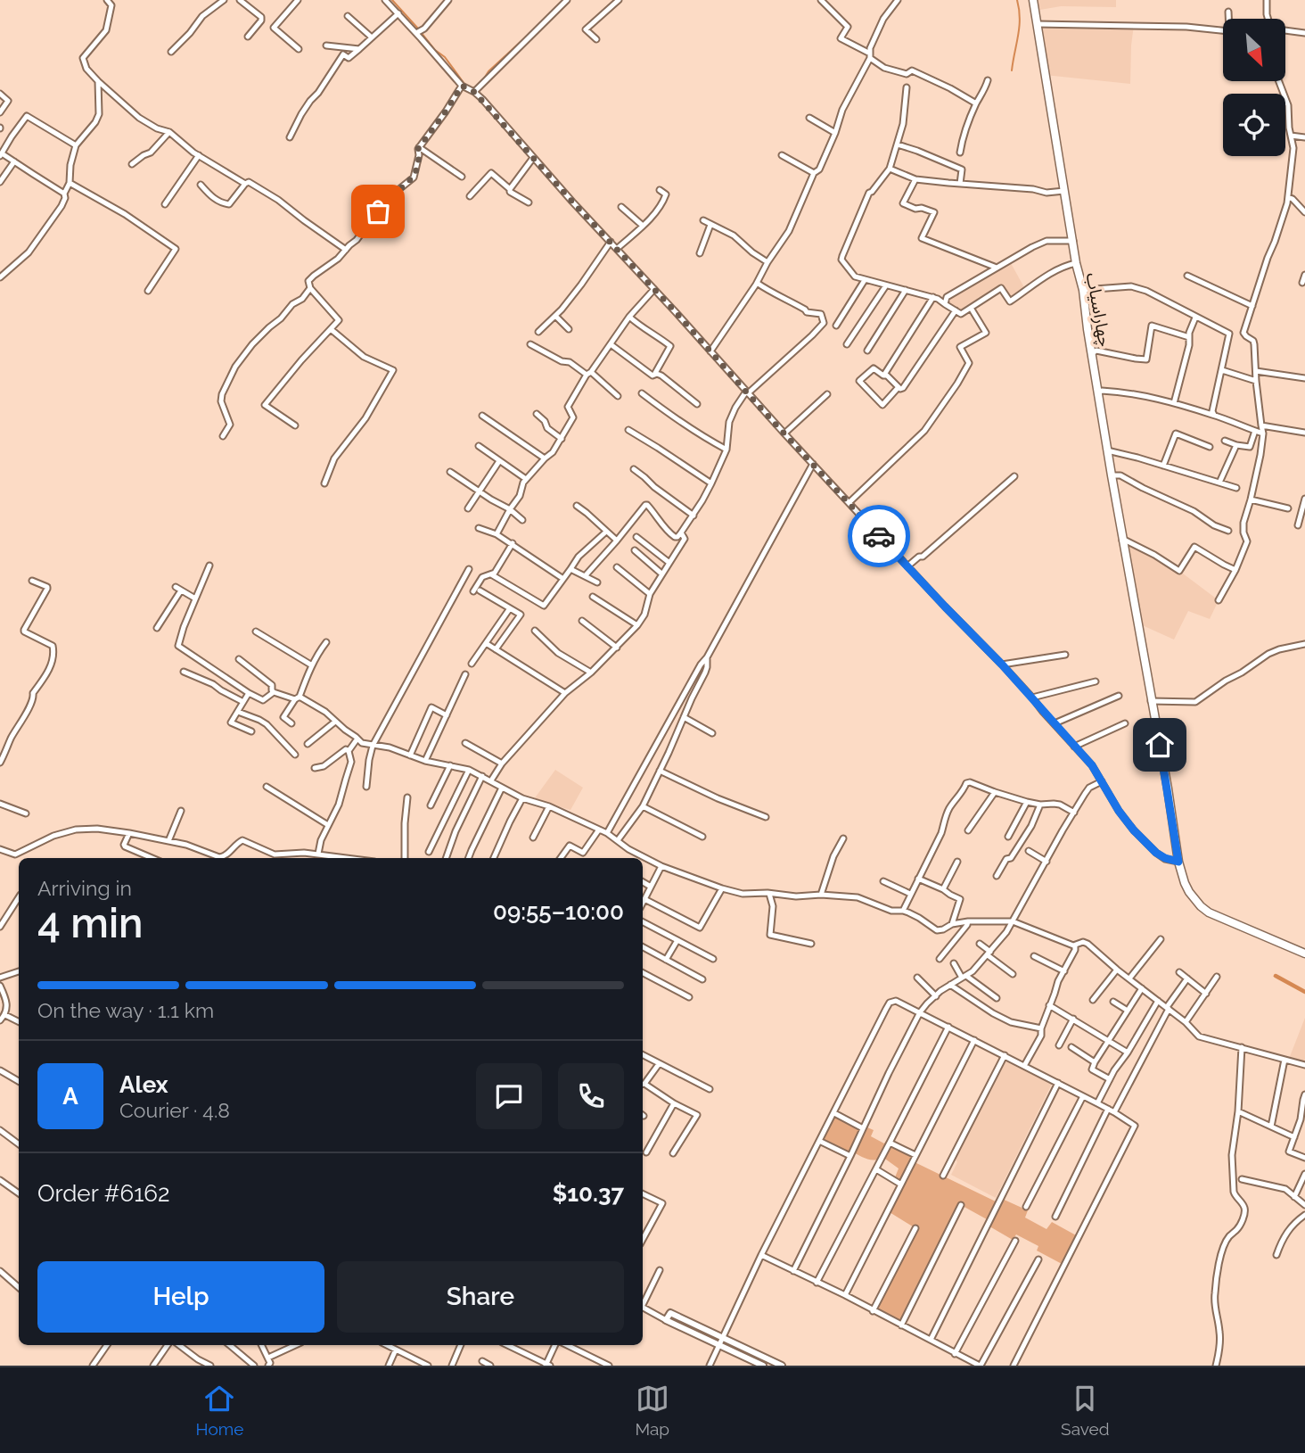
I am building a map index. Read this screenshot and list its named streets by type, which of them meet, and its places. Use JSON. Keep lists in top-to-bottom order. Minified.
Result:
{"streets":{"highway":["چهاراسیاب"]},"north":"bottom right","page":{"heading":["4 min","Arriving in","09:55–10:00"],"panel":["Alex","Courier · 4.8","Order #6162","$10.37"],"bar":"On the way · 1.1 km","round":"A","buttons":["Help","Share"],"tabs":["Home","Map","Saved"]}}
